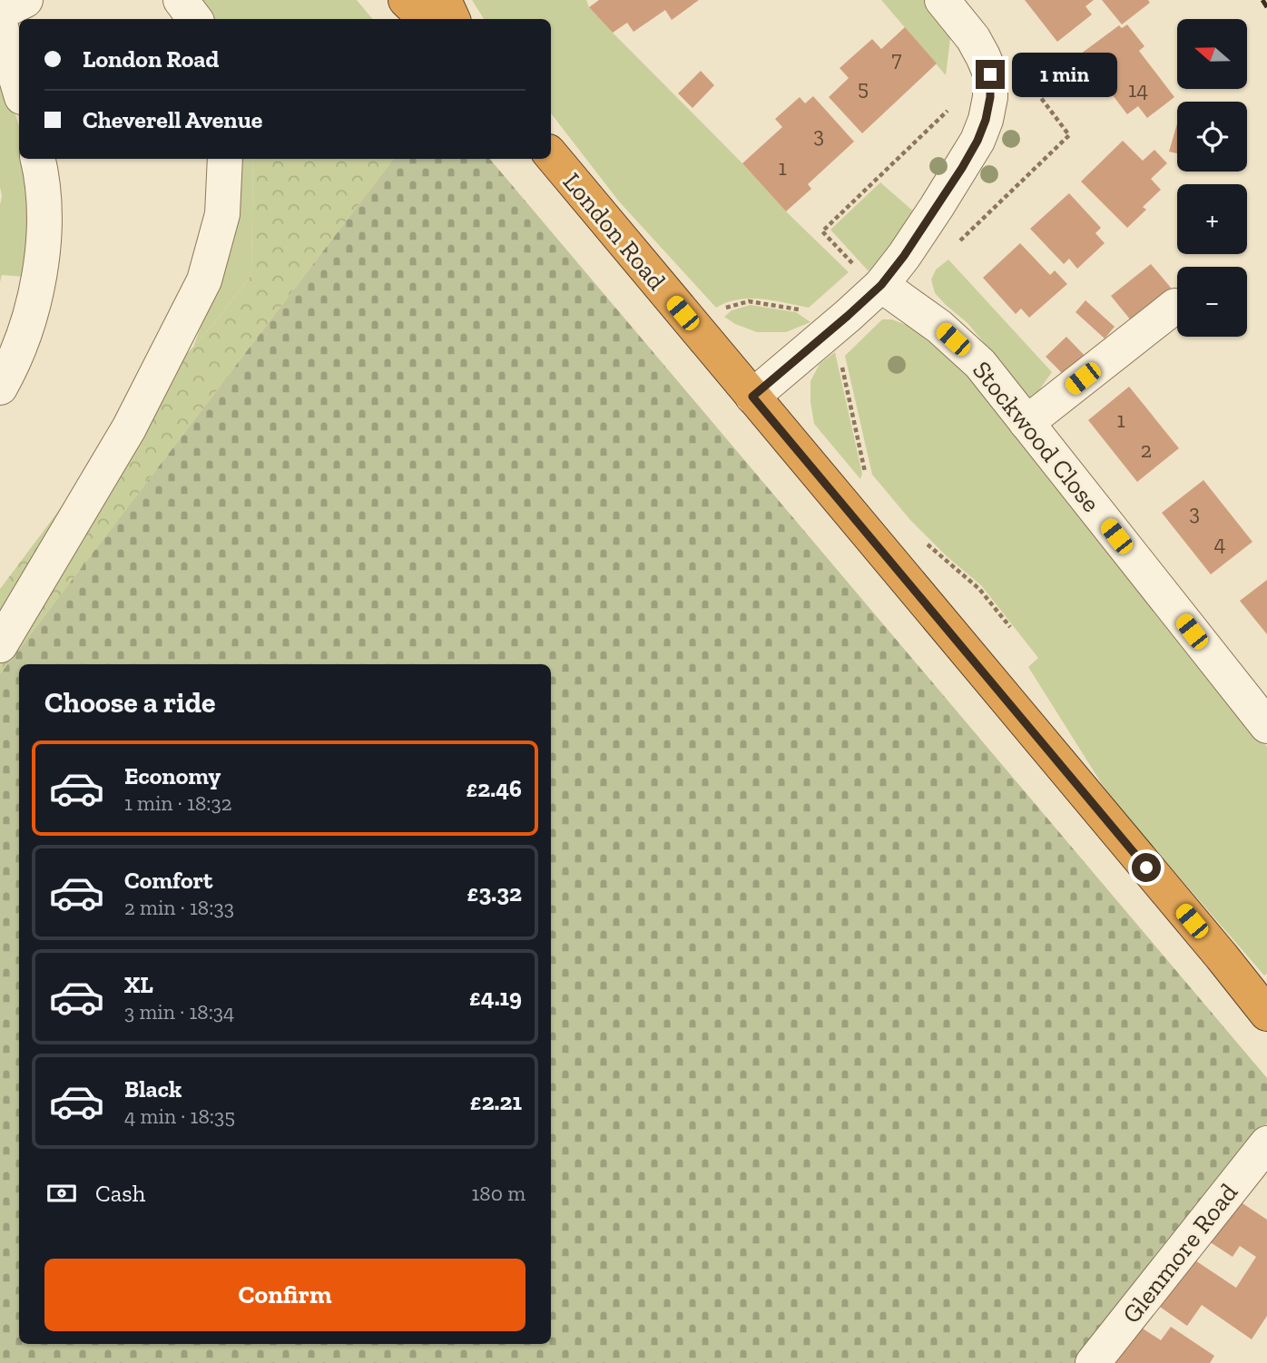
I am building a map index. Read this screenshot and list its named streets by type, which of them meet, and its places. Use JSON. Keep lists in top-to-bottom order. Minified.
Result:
{"streets":{"highway":["London Road"],"street":["Stockwood Close","Glenmore Road"]},"house_numbers":["7","5","14","3","1","1","2","3","4"],"north":"left","page":{"map_buttons":["+","−"],"banner":["London Road","Cheverell Avenue"],"bubble":"1 min","heading":"Choose a ride","list":[{"name":"Economy","note":"1 min · 18:32","value":"£2.46"},{"name":"Comfort","note":"2 min · 18:33","value":"£3.32"},{"name":"XL","note":"3 min · 18:34","value":"£4.19"},{"name":"Black","note":"4 min · 18:35","value":"£2.21"}],"pay":["Cash","180 m"],"buttons":"Confirm"}}
